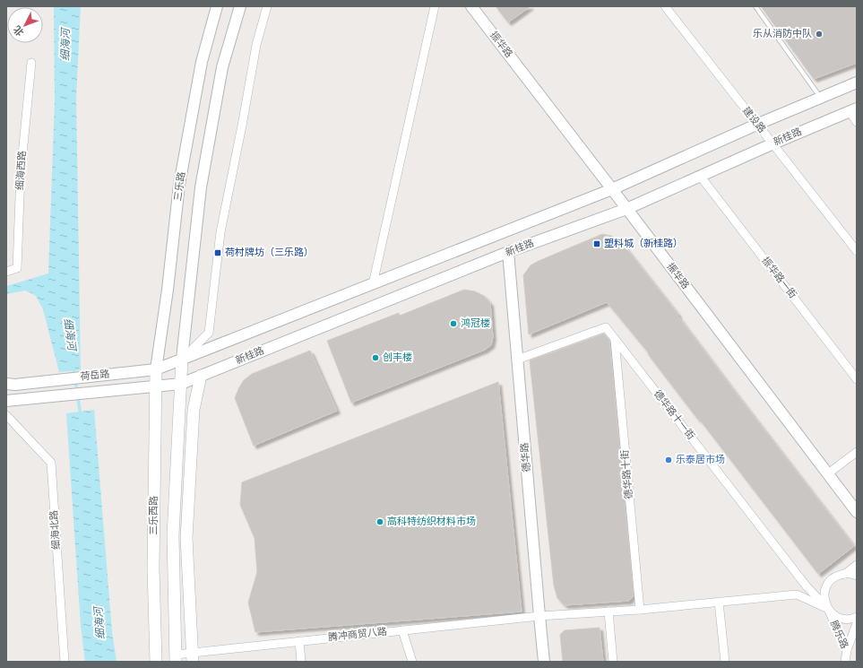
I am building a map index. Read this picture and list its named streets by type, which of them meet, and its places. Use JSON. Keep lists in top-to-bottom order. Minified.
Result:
{"streets":{"main road":["三乐西路"],"street":["振华路","建设路","新桂路","细海西路","三乐路","振华路一街","荷岳路","德华路十一街","德华路","德华路十街","细海北路","腾冲商贸八路","腾乐路"]},"crossings":[["振华路","新桂路"],["建设路","新桂路"],["新桂路","振华路一街"],["新桂路","荷岳路"],["新桂路","德华路"],["三乐路","荷岳路"],["三乐路","三乐西路"],["荷岳路","三乐西路"],["德华路十一街","德华路"],["德华路十一街","德华路十街"],["德华路十一街","腾冲商贸八路"],["德华路十一街","腾乐路"],["德华路","腾冲商贸八路"],["德华路十街","腾冲商贸八路"],["腾冲商贸八路","腾乐路"]],"water":["细海河"],"places":{"other":["乐从消防中队","鸿冠楼","创丰楼","乐泰居市场","高科特纺织材料市场"],"transit":["塑料城（新桂路）","荷村牌坊（三乐路）"]},"north":"bottom left"}
